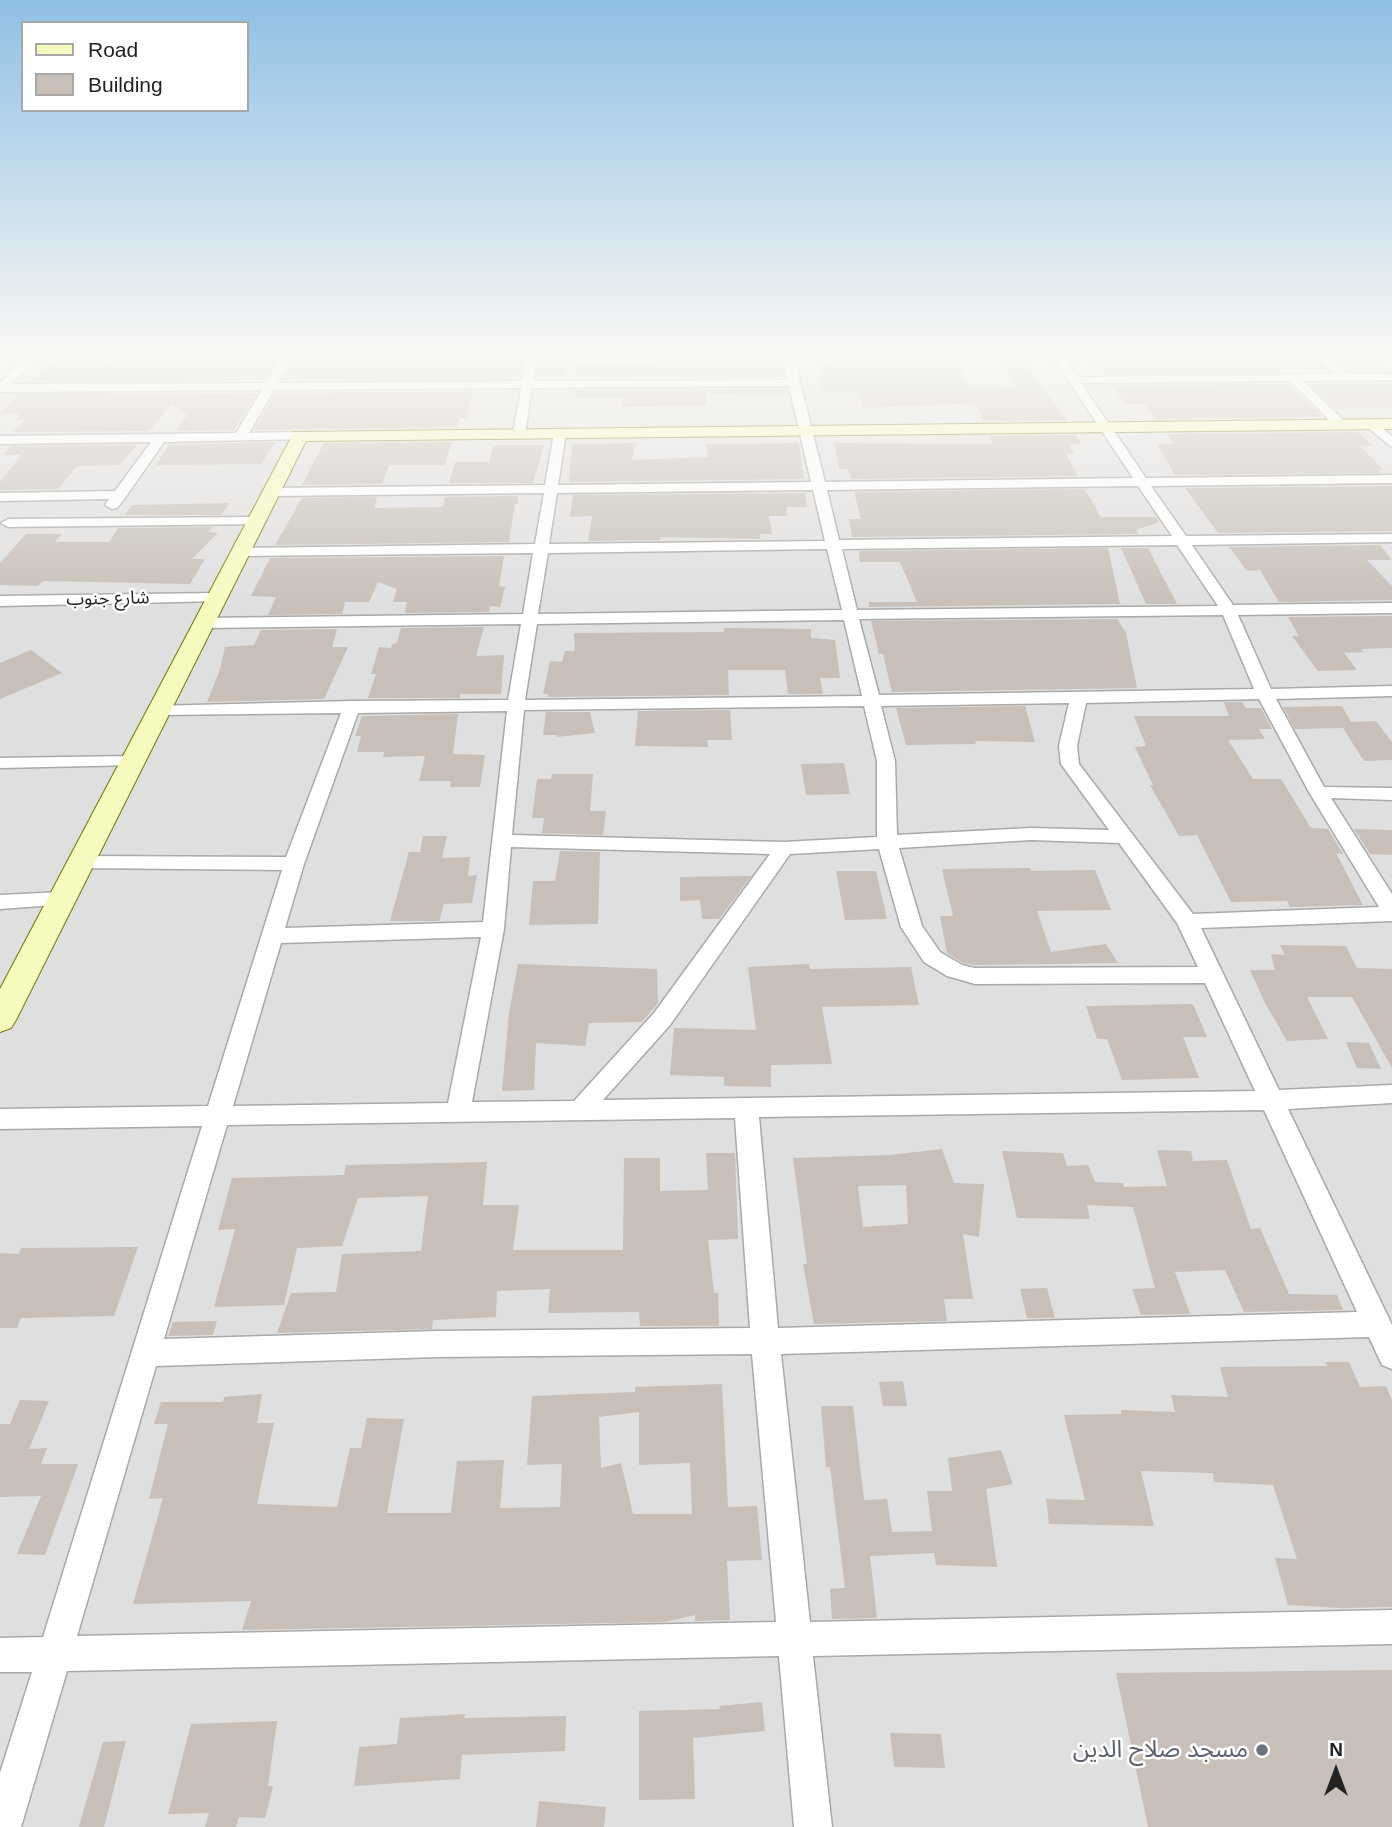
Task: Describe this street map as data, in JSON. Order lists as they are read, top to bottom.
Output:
{
  "streets": {
    "street": ["شارع جنوب"]
  },
  "places": ["مسجد صلاح الدين"],
  "legend": ["Road", "Building"],
  "north": "top"
}
